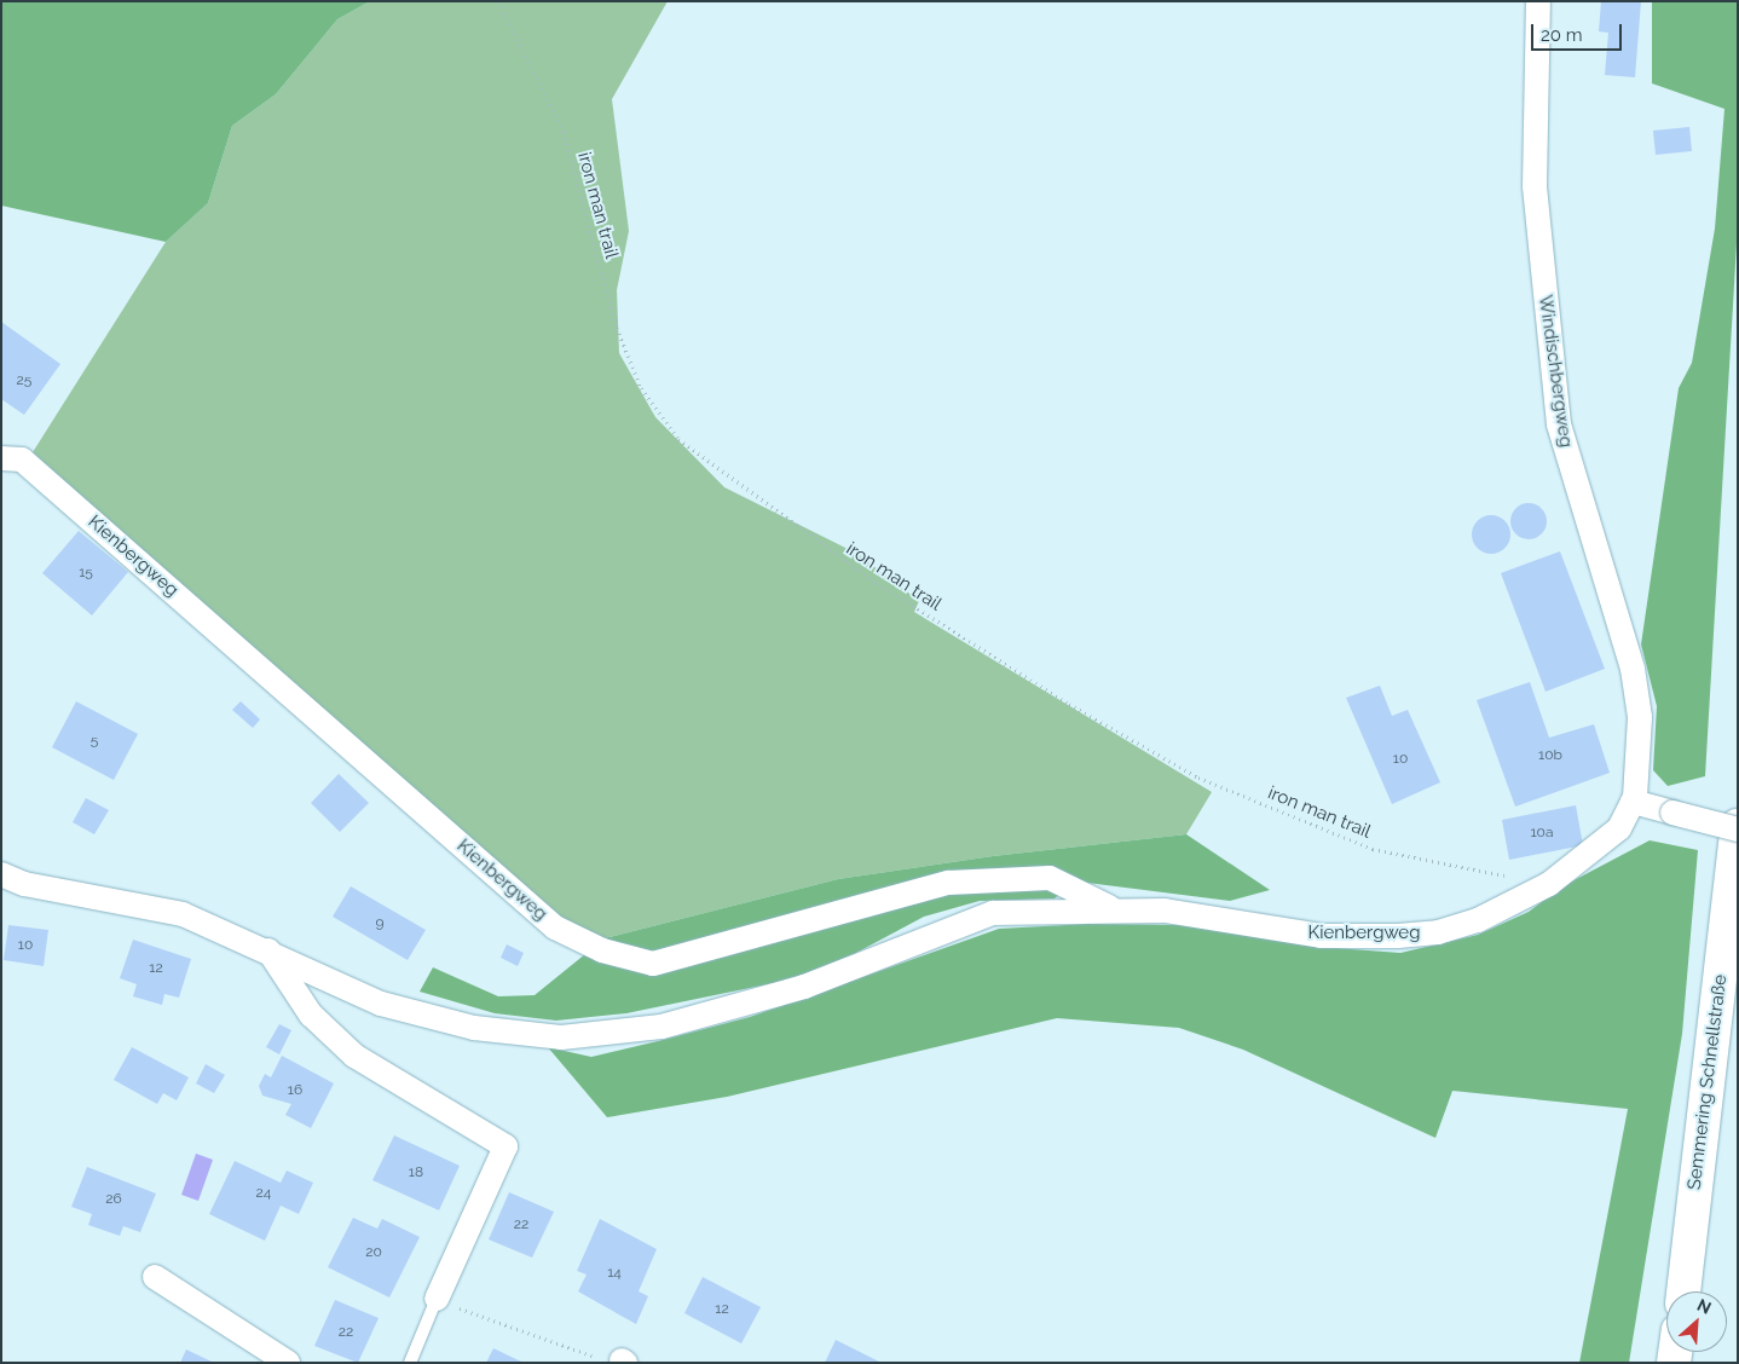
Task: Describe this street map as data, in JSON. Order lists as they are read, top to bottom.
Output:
{
  "streets": {
    "highway": ["Semmering Schnellstraße"],
    "street": ["Windischbergweg", "Kienbergweg"],
    "path": ["iron man trail"]
  },
  "crossings": [
    ["iron man trail", "Kienbergweg"],
    ["Windischbergweg", "Kienbergweg"]
  ],
  "house_numbers": [
    "25",
    "15",
    "5",
    "10b",
    "10",
    "10a",
    "9",
    "10",
    "12",
    "16",
    "18",
    "24",
    "26",
    "22",
    "20",
    "14",
    "12",
    "22"
  ],
  "scale_bar": "20 m",
  "north": "top right"
}
